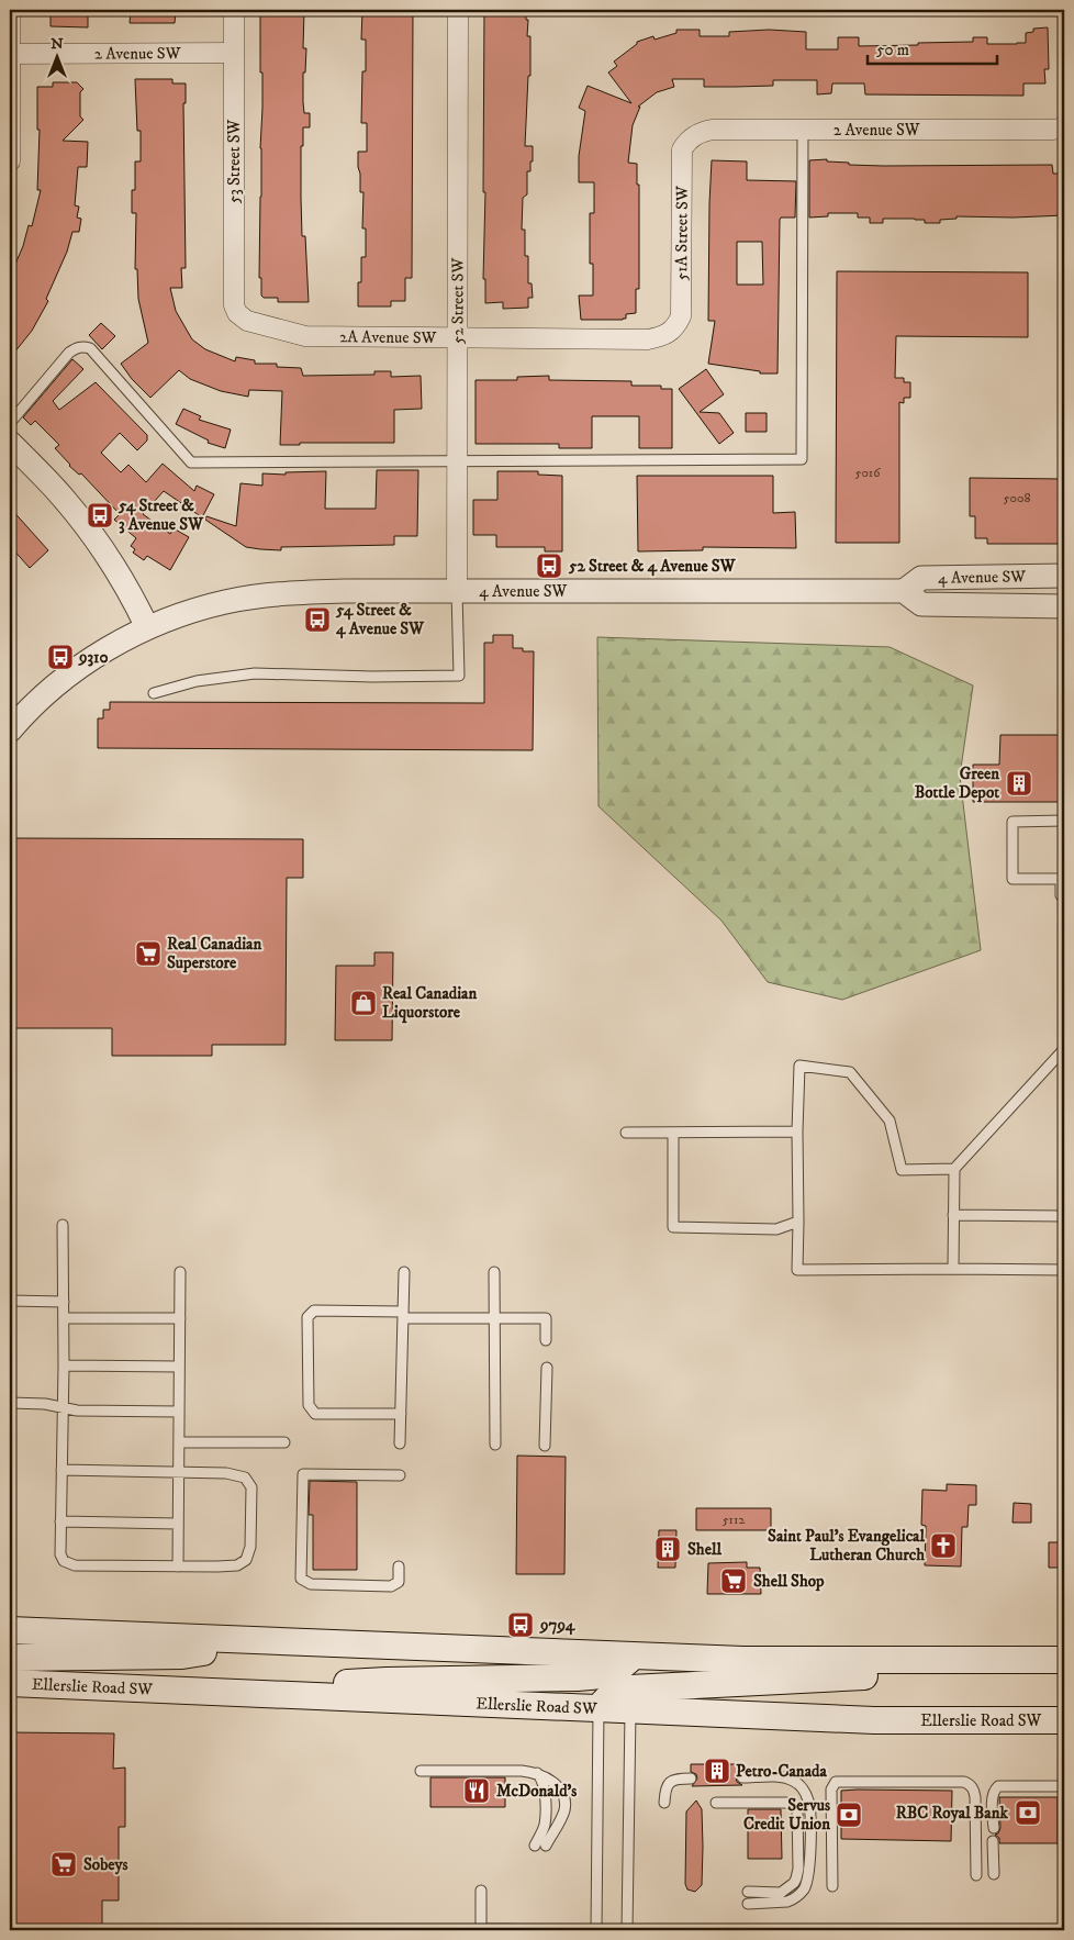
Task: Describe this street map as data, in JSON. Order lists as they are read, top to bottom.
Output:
{
  "streets": {
    "main road": ["Ellerslie Road SW"],
    "street": [
      "2 Avenue SW",
      "53 Street SW",
      "51A Street SW",
      "52 Street SW",
      "2A Avenue SW",
      "4 Avenue SW"
    ]
  },
  "crossings": [
    ["2 Avenue SW", "53 Street SW"],
    ["2 Avenue SW", "51A Street SW"],
    ["53 Street SW", "2A Avenue SW"],
    ["51A Street SW", "2A Avenue SW"],
    ["52 Street SW", "2A Avenue SW"],
    ["52 Street SW", "4 Avenue SW"]
  ],
  "places": {
    "bus stop": [
      "54 Street & 3 Avenue SW",
      "52 Street & 4 Avenue SW",
      "54 Street & 4 Avenue SW",
      "9310",
      "9794"
    ],
    "building": ["Green Bottle Depot", "Shell", "Petro-Canada"],
    "supermarket": ["Real Canadian Superstore", "Shell Shop", "Sobeys"],
    "shop": ["Real Canadian Liquorstore"],
    "church": ["Saint Paul's Evangelical Lutheran Church"],
    "restaurant": ["McDonald's"],
    "bank": ["RBC Royal Bank", "Servus Credit Union"]
  },
  "house_numbers": ["5016", "5008", "5112"],
  "scale_bar": "50 m",
  "north": "top"
}
